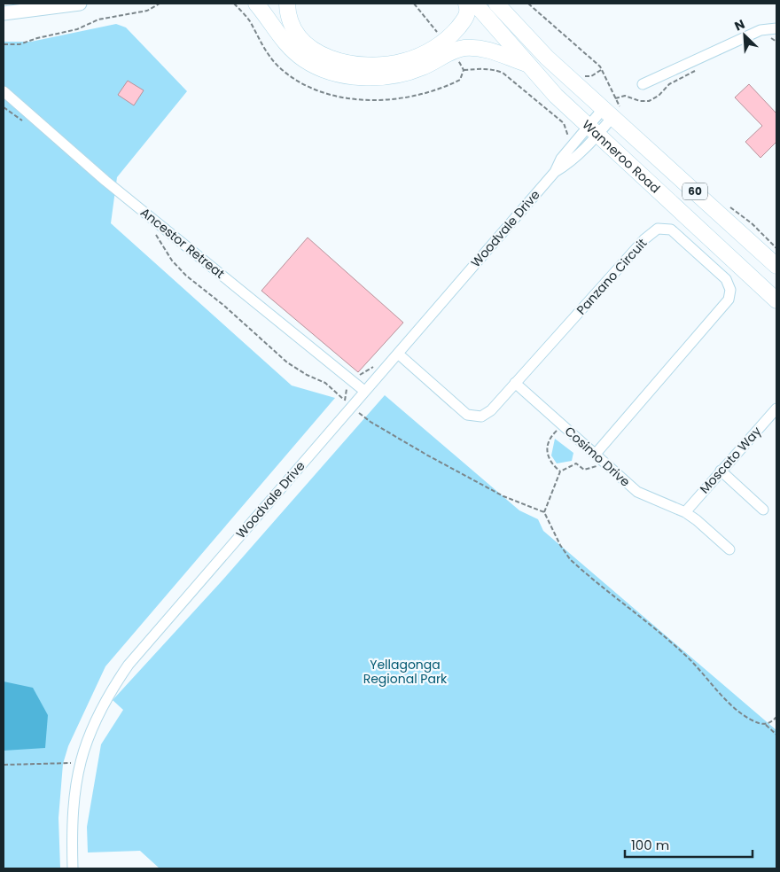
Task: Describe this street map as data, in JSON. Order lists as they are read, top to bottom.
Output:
{
  "streets": {
    "highway": ["Wanneroo Road", "60"],
    "street": [
      "Woodvale Drive",
      "Ancestor Retreat",
      "Panzano Circuit",
      "Cosimo Drive",
      "Moscato Way"
    ]
  },
  "crossings": [
    ["Wanneroo Road", "60"],
    ["Wanneroo Road", "Woodvale Drive"],
    ["60", "Woodvale Drive"],
    ["Woodvale Drive", "Ancestor Retreat"],
    ["Woodvale Drive", "Panzano Circuit"],
    ["Panzano Circuit", "Cosimo Drive"],
    ["Cosimo Drive", "Moscato Way"]
  ],
  "parks": ["Yellagonga Regional Park"],
  "scale_bar": "100 m",
  "north": "top left"
}
